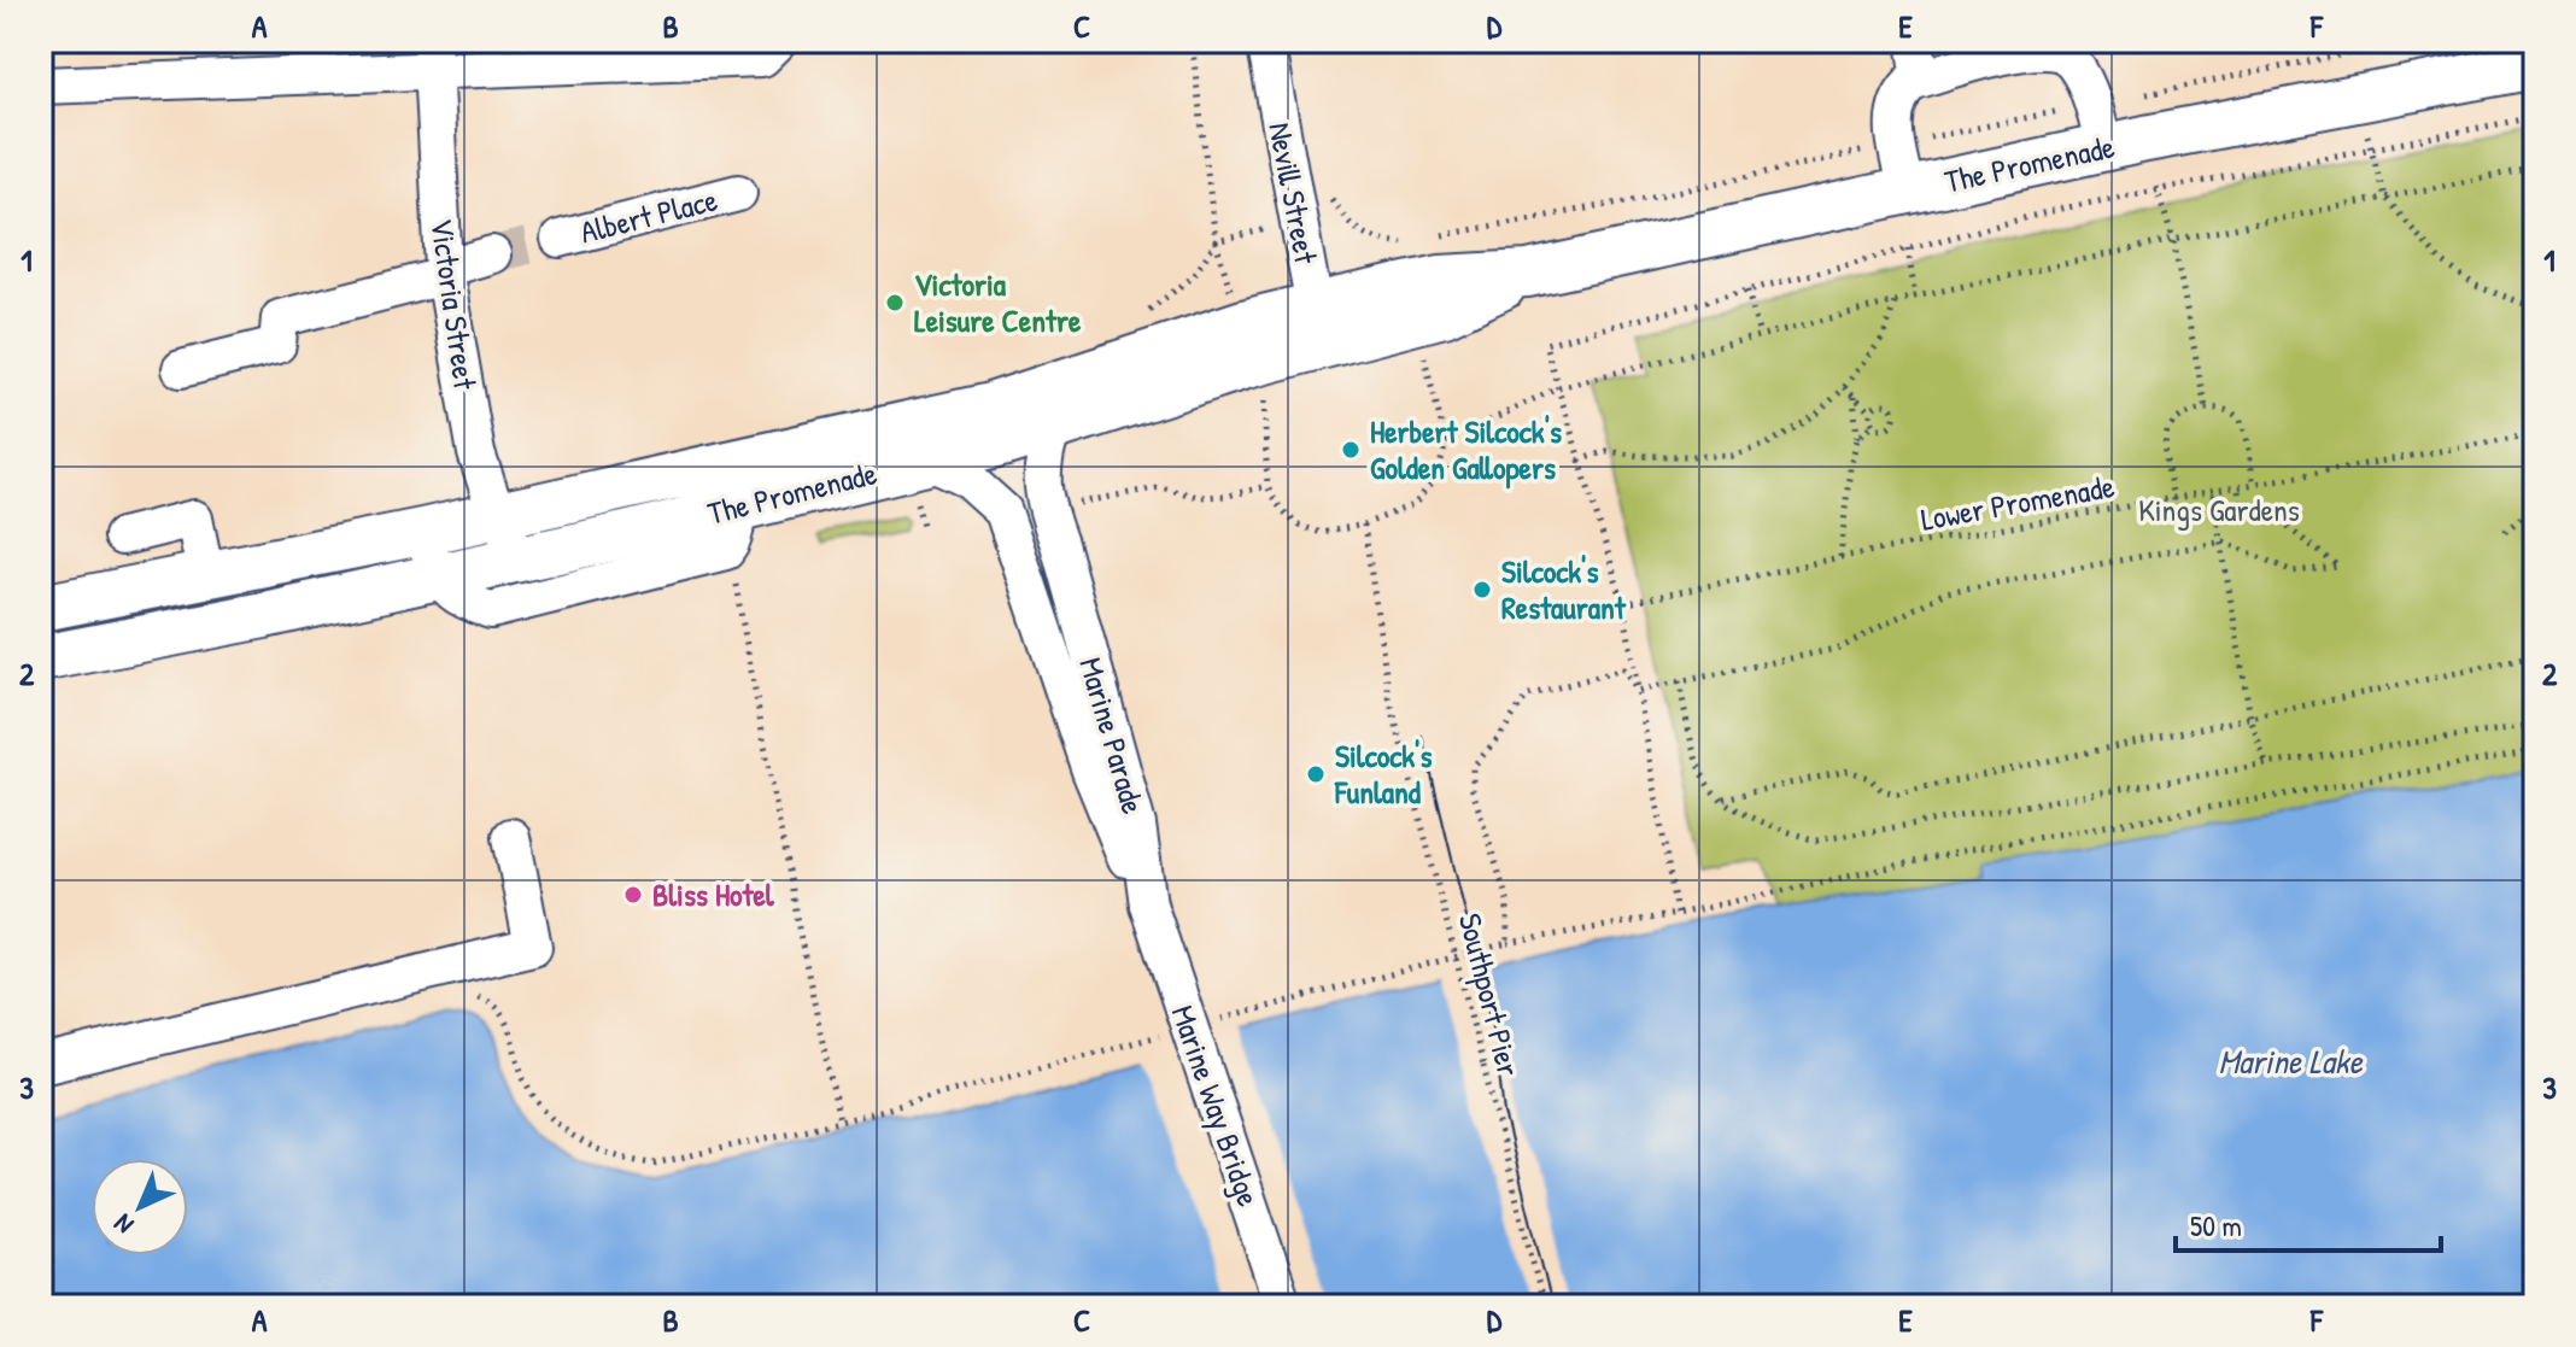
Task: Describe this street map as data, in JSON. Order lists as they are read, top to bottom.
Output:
{
  "streets": {
    "main road": ["The Promenade"],
    "street": [
      "Nevill Street",
      "Albert Place",
      "Victoria Street",
      "Marine Parade",
      "Marine Way Bridge"
    ],
    "path": ["Lower Promenade", "Southport Pier"]
  },
  "crossings": [
    ["The Promenade", "Nevill Street"],
    ["The Promenade", "Victoria Street"],
    ["The Promenade", "Marine Parade"],
    ["Marine Parade", "Marine Way Bridge"]
  ],
  "water": ["Marine Lake"],
  "parks": ["Kings Gardens"],
  "places": [
    "Victoria Leisure Centre",
    "Herbert Silcock's Golden Gallopers",
    "Silcock's Restaurant",
    "Silcock's Funland",
    "Bliss Hotel"
  ],
  "scale_bar": "50 m",
  "north": "bottom left",
  "grid": {
    "columns": [
      "A",
      "B",
      "C",
      "D",
      "E",
      "F"
    ],
    "rows": ["1", "2", "3"]
  }
}
